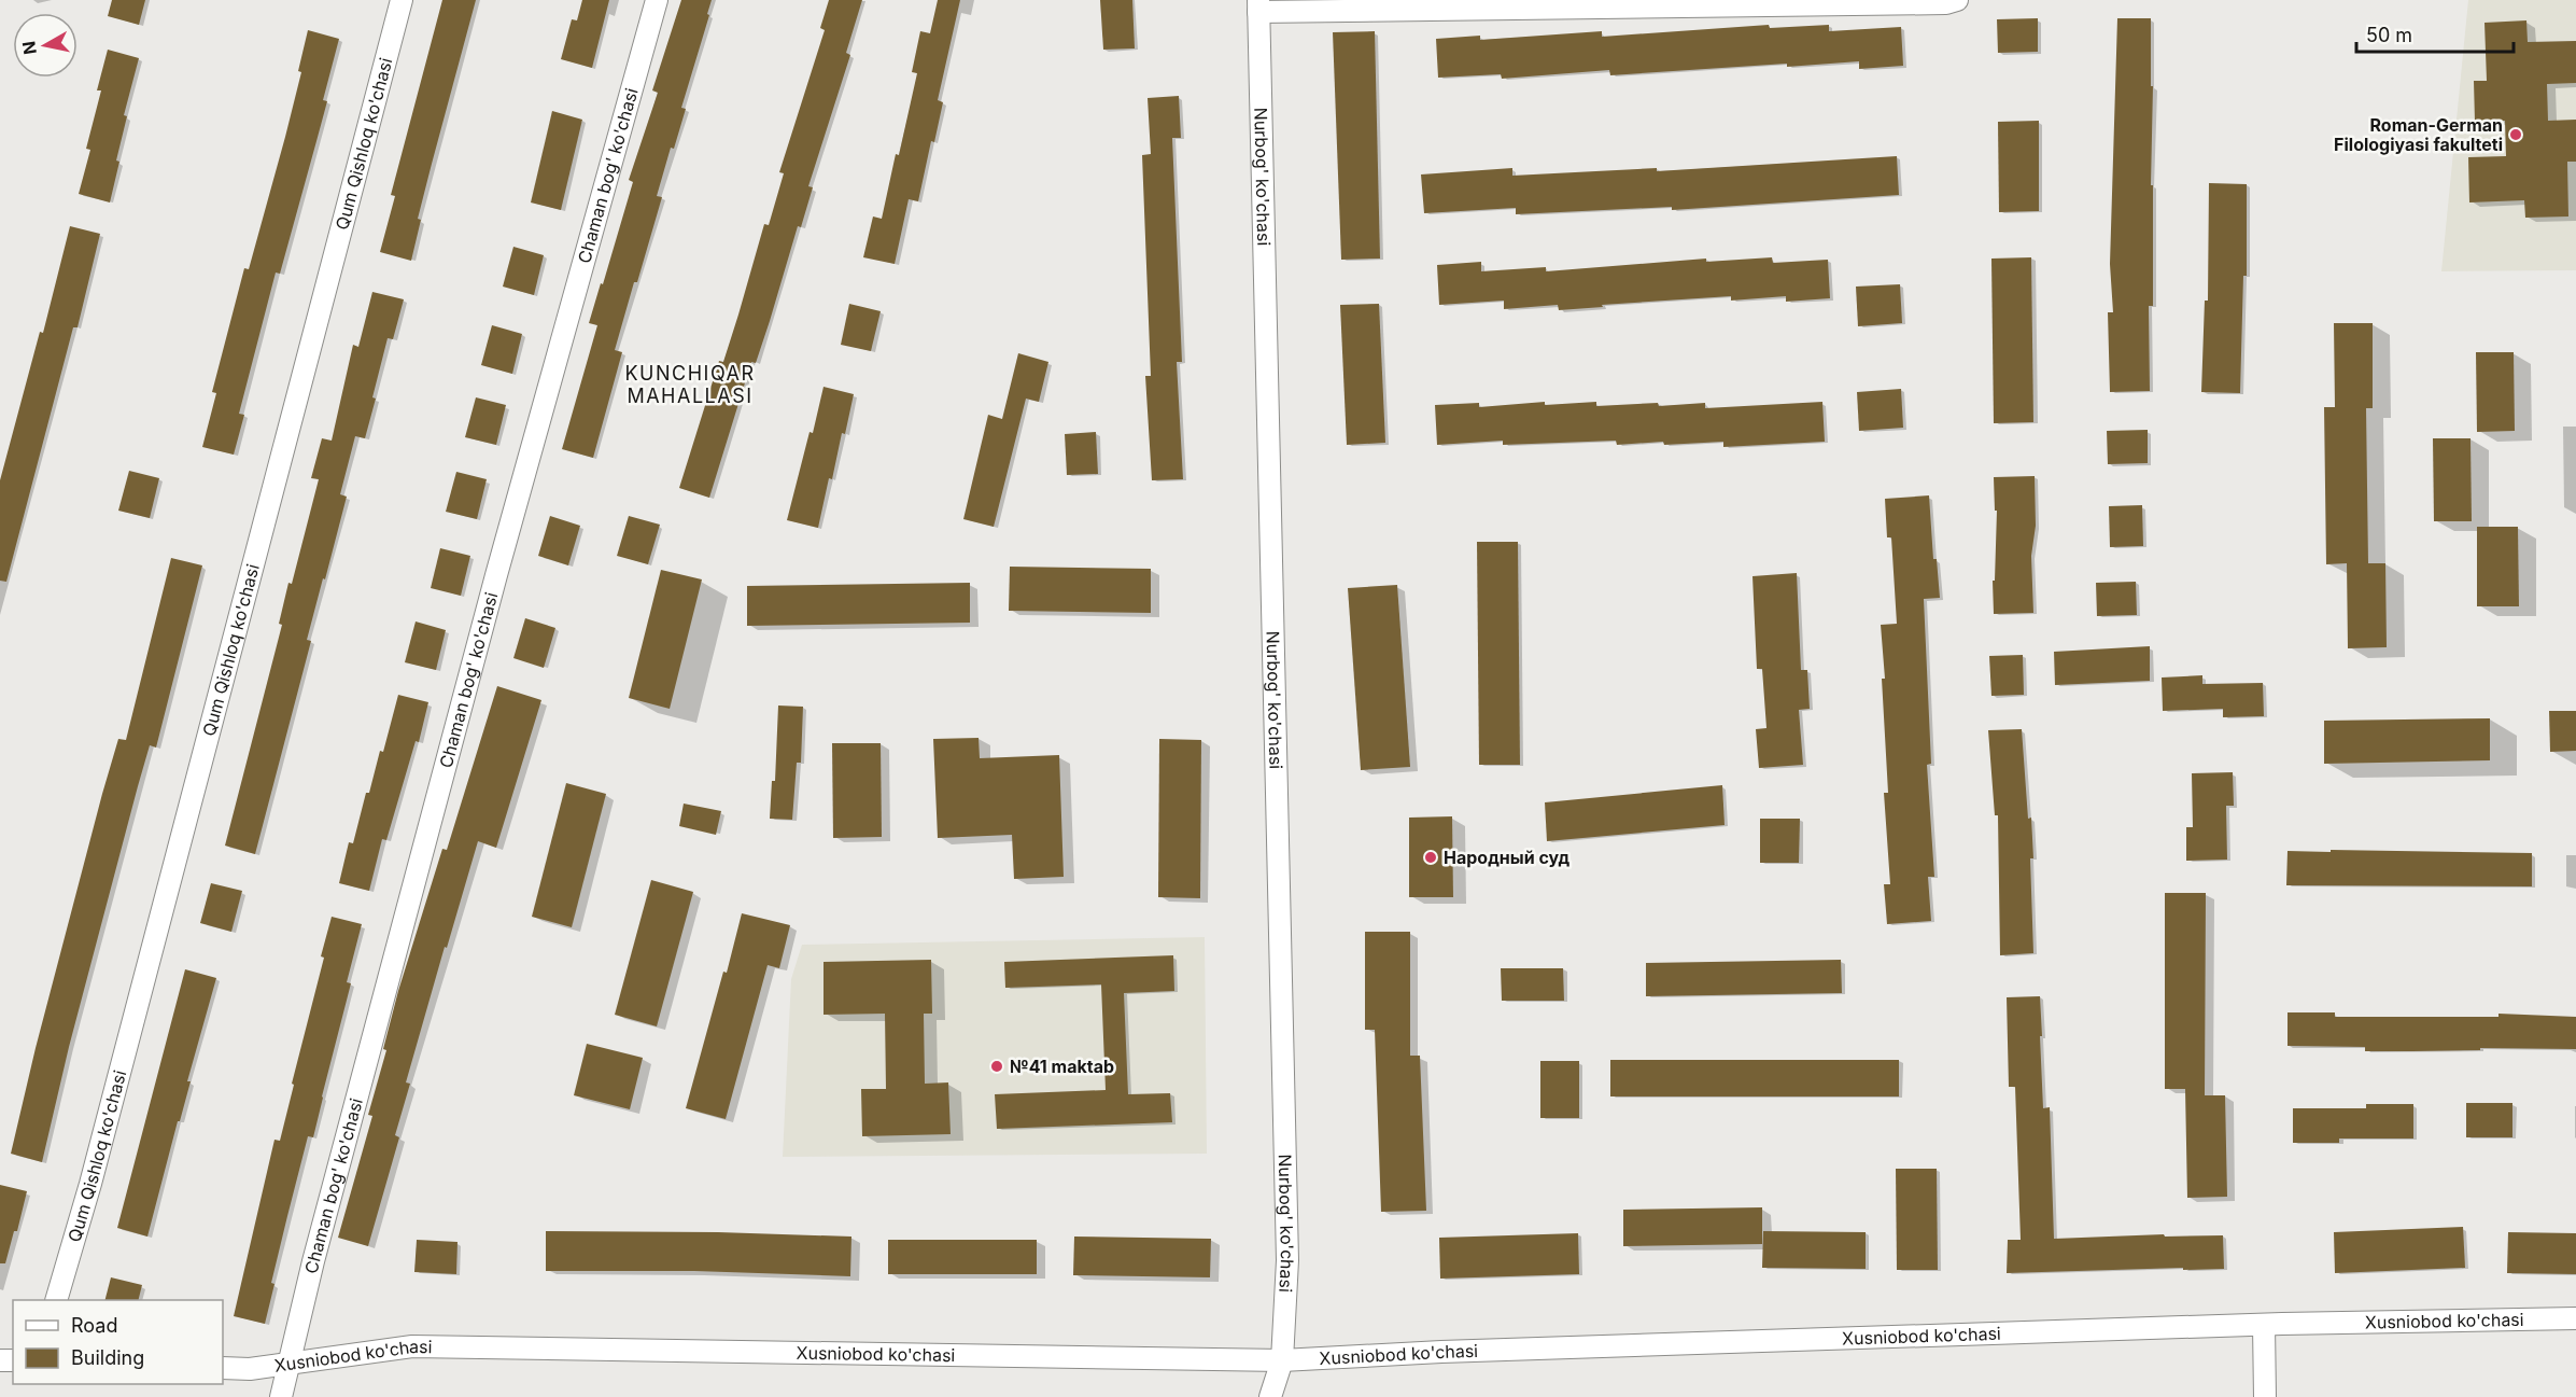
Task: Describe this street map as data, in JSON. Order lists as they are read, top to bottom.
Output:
{
  "streets": {
    "street": [
      "Qum Qishloq ko'chasi",
      "Chaman bog' ko'chasi",
      "Nurbog' ko'chasi",
      "Xusniobod ko'chasi"
    ]
  },
  "crossings": [
    ["Chaman bog' ko'chasi", "Xusniobod ko'chasi"],
    ["Nurbog' ko'chasi", "Xusniobod ko'chasi"]
  ],
  "districts": ["KUNCHIQAR MAHALLASI"],
  "places": ["Roman-German Filologiyasi fakulteti", "Народный суд", "№41 maktab"],
  "legend": ["Road", "Building"],
  "scale_bar": "50 m",
  "north": "left"
}
